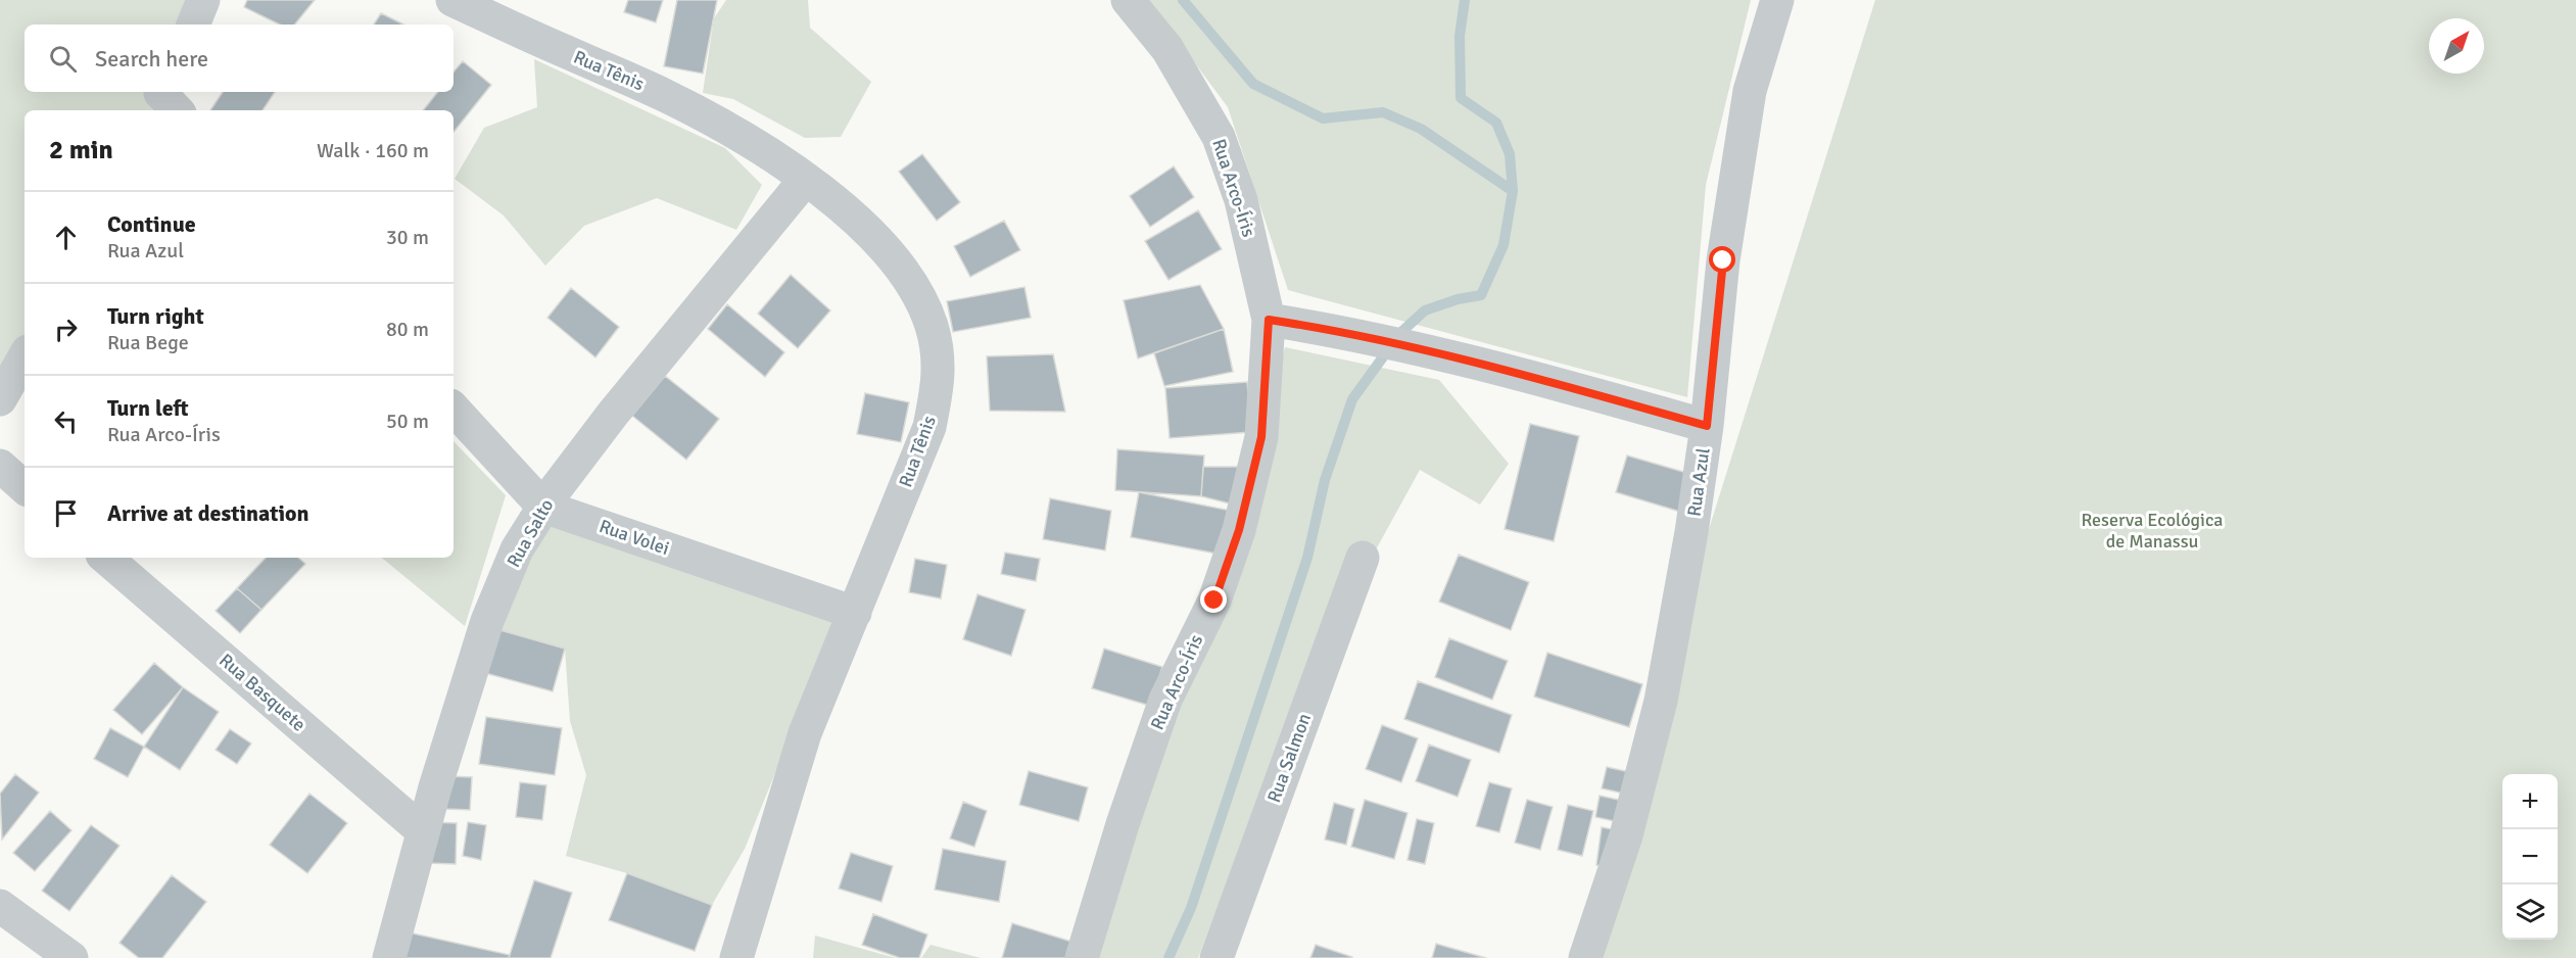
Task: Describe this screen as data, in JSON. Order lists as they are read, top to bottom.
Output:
{
  "streets": {
    "street": [
      "Rua Tênis",
      "Rua Arco-Íris",
      "Rua Azul",
      "Rua Salto",
      "Rua Volei",
      "Rua Basquete",
      "Rua Salmon"
    ]
  },
  "crossings": [
    ["Rua Tênis", "Rua Salto"],
    ["Rua Tênis", "Rua Volei"],
    ["Rua Salto", "Rua Volei"],
    ["Rua Salto", "Rua Basquete"]
  ],
  "parks": ["Reserva Ecológica de Manassu"],
  "north": "top right",
  "page": {
    "search": "Search here",
    "heading": ["2 min", "Walk · 160 m"],
    "list": [
      ["Continue", "Rua Azul", "30 m"],
      ["Turn right", "Rua Bege", "80 m"],
      ["Turn left", "Rua Arco-Íris", "50 m"],
      "Arrive at destination"
    ],
    "map_buttons": ["+", "−"]
  }
}
